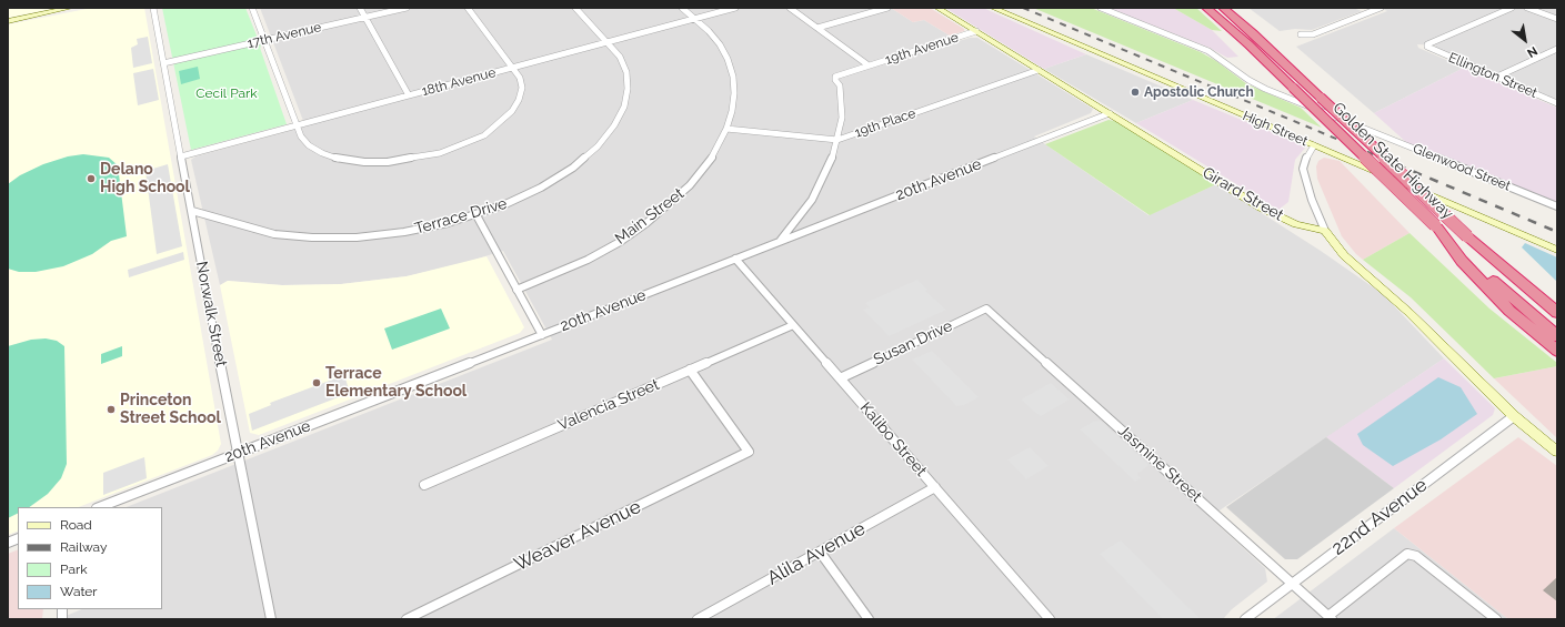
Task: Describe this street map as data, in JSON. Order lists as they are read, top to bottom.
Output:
{
  "streets": {
    "highway": ["Golden State Highway"],
    "main road": ["High Street", "Girard Street"],
    "street": [
      "17th Avenue",
      "19th Avenue",
      "Ellington Street",
      "18th Avenue",
      "19th Place",
      "Glenwood Street",
      "20th Avenue",
      "Terrace Drive",
      "Main Street",
      "Norwalk Street",
      "Susan Drive",
      "Valencia Street",
      "Kalibo Street",
      "Jasmine Street",
      "22nd Avenue",
      "Weaver Avenue",
      "Alila Avenue"
    ]
  },
  "crossings": [
    ["17th Avenue", "Norwalk Street"],
    ["19th Avenue", "19th Place"],
    ["19th Avenue", "Girard Street"],
    ["18th Avenue", "Terrace Drive"],
    ["18th Avenue", "Main Street"],
    ["18th Avenue", "Norwalk Street"],
    ["19th Place", "Girard Street"],
    ["19th Place", "Main Street"],
    ["20th Avenue", "Girard Street"],
    ["20th Avenue", "Norwalk Street"],
    ["20th Avenue", "Kalibo Street"],
    ["Terrace Drive", "Norwalk Street"],
    ["Susan Drive", "Kalibo Street"],
    ["Susan Drive", "Jasmine Street"],
    ["Valencia Street", "Kalibo Street"],
    ["Valencia Street", "Weaver Avenue"],
    ["Kalibo Street", "Alila Avenue"],
    ["Jasmine Street", "22nd Avenue"]
  ],
  "parks": ["Cecil Park"],
  "places": [
    "Apostolic Church",
    "Delano High School",
    "Terrace Elementary School",
    "Princeton Street School"
  ],
  "legend": [
    "Road",
    "Railway",
    "Park",
    "Water"
  ],
  "north": "bottom right"
}
